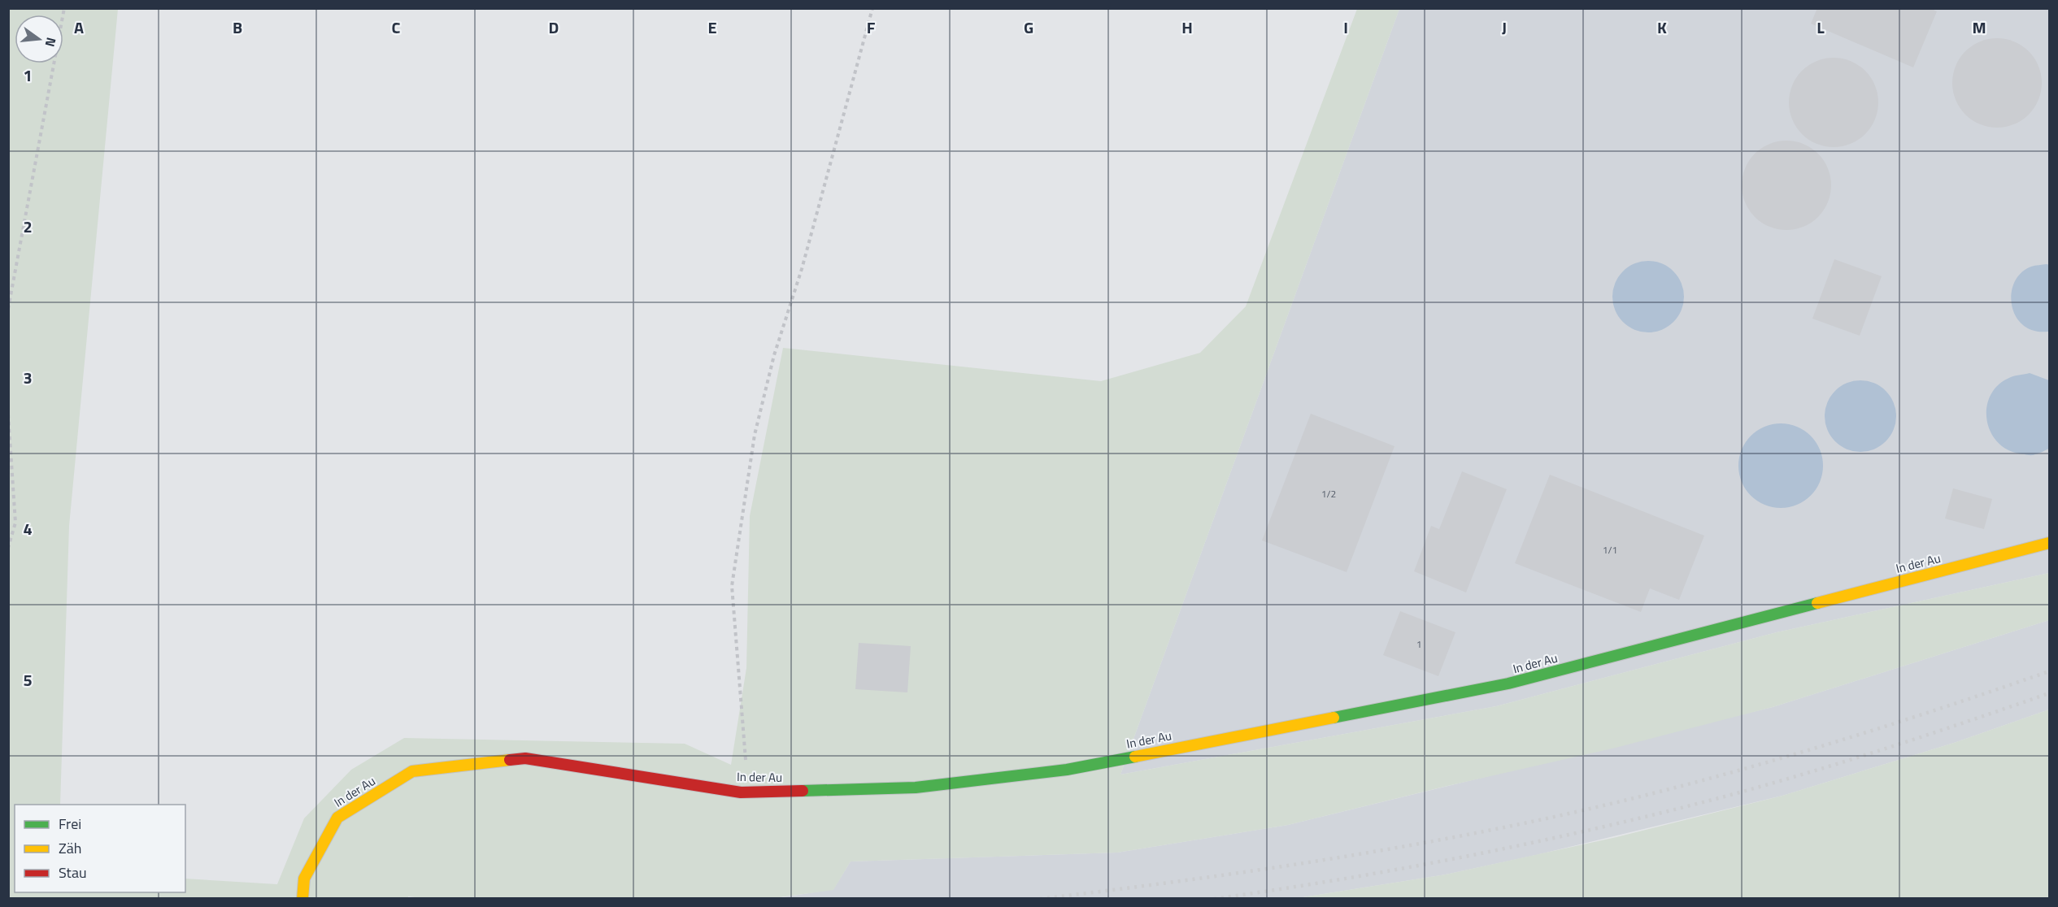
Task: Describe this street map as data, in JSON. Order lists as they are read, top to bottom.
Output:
{
  "streets": {
    "street": ["In der Au"]
  },
  "house_numbers": ["1/2", "1/1", "1"],
  "legend": ["Frei", "Zäh", "Stau"],
  "north": "right",
  "grid": {
    "columns": [
      "A",
      "B",
      "C",
      "D",
      "E",
      "F",
      "G",
      "H",
      "I",
      "J",
      "K",
      "L",
      "M"
    ],
    "rows": [
      "1",
      "2",
      "3",
      "4",
      "5"
    ]
  }
}
